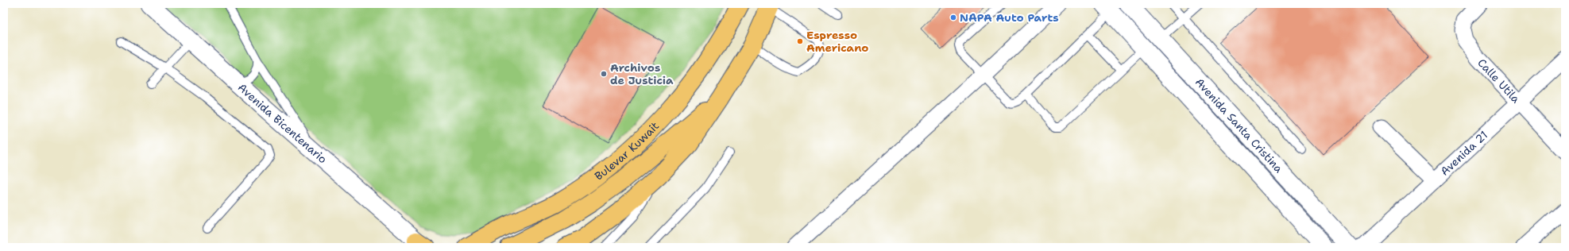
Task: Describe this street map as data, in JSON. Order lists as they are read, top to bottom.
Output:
{
  "streets": {
    "main road": ["Bulevar Kuwait"],
    "street": [
      "Calle Utila",
      "Avenida Bicentenario",
      "Avenida Santa Cristina",
      "Avenida 21"
    ]
  },
  "crossings": [
    ["Calle Utila", "Avenida 21"]
  ],
  "places": ["NAPA Auto Parts", "Espresso Americano", "Archivos de Justicia"]
}
